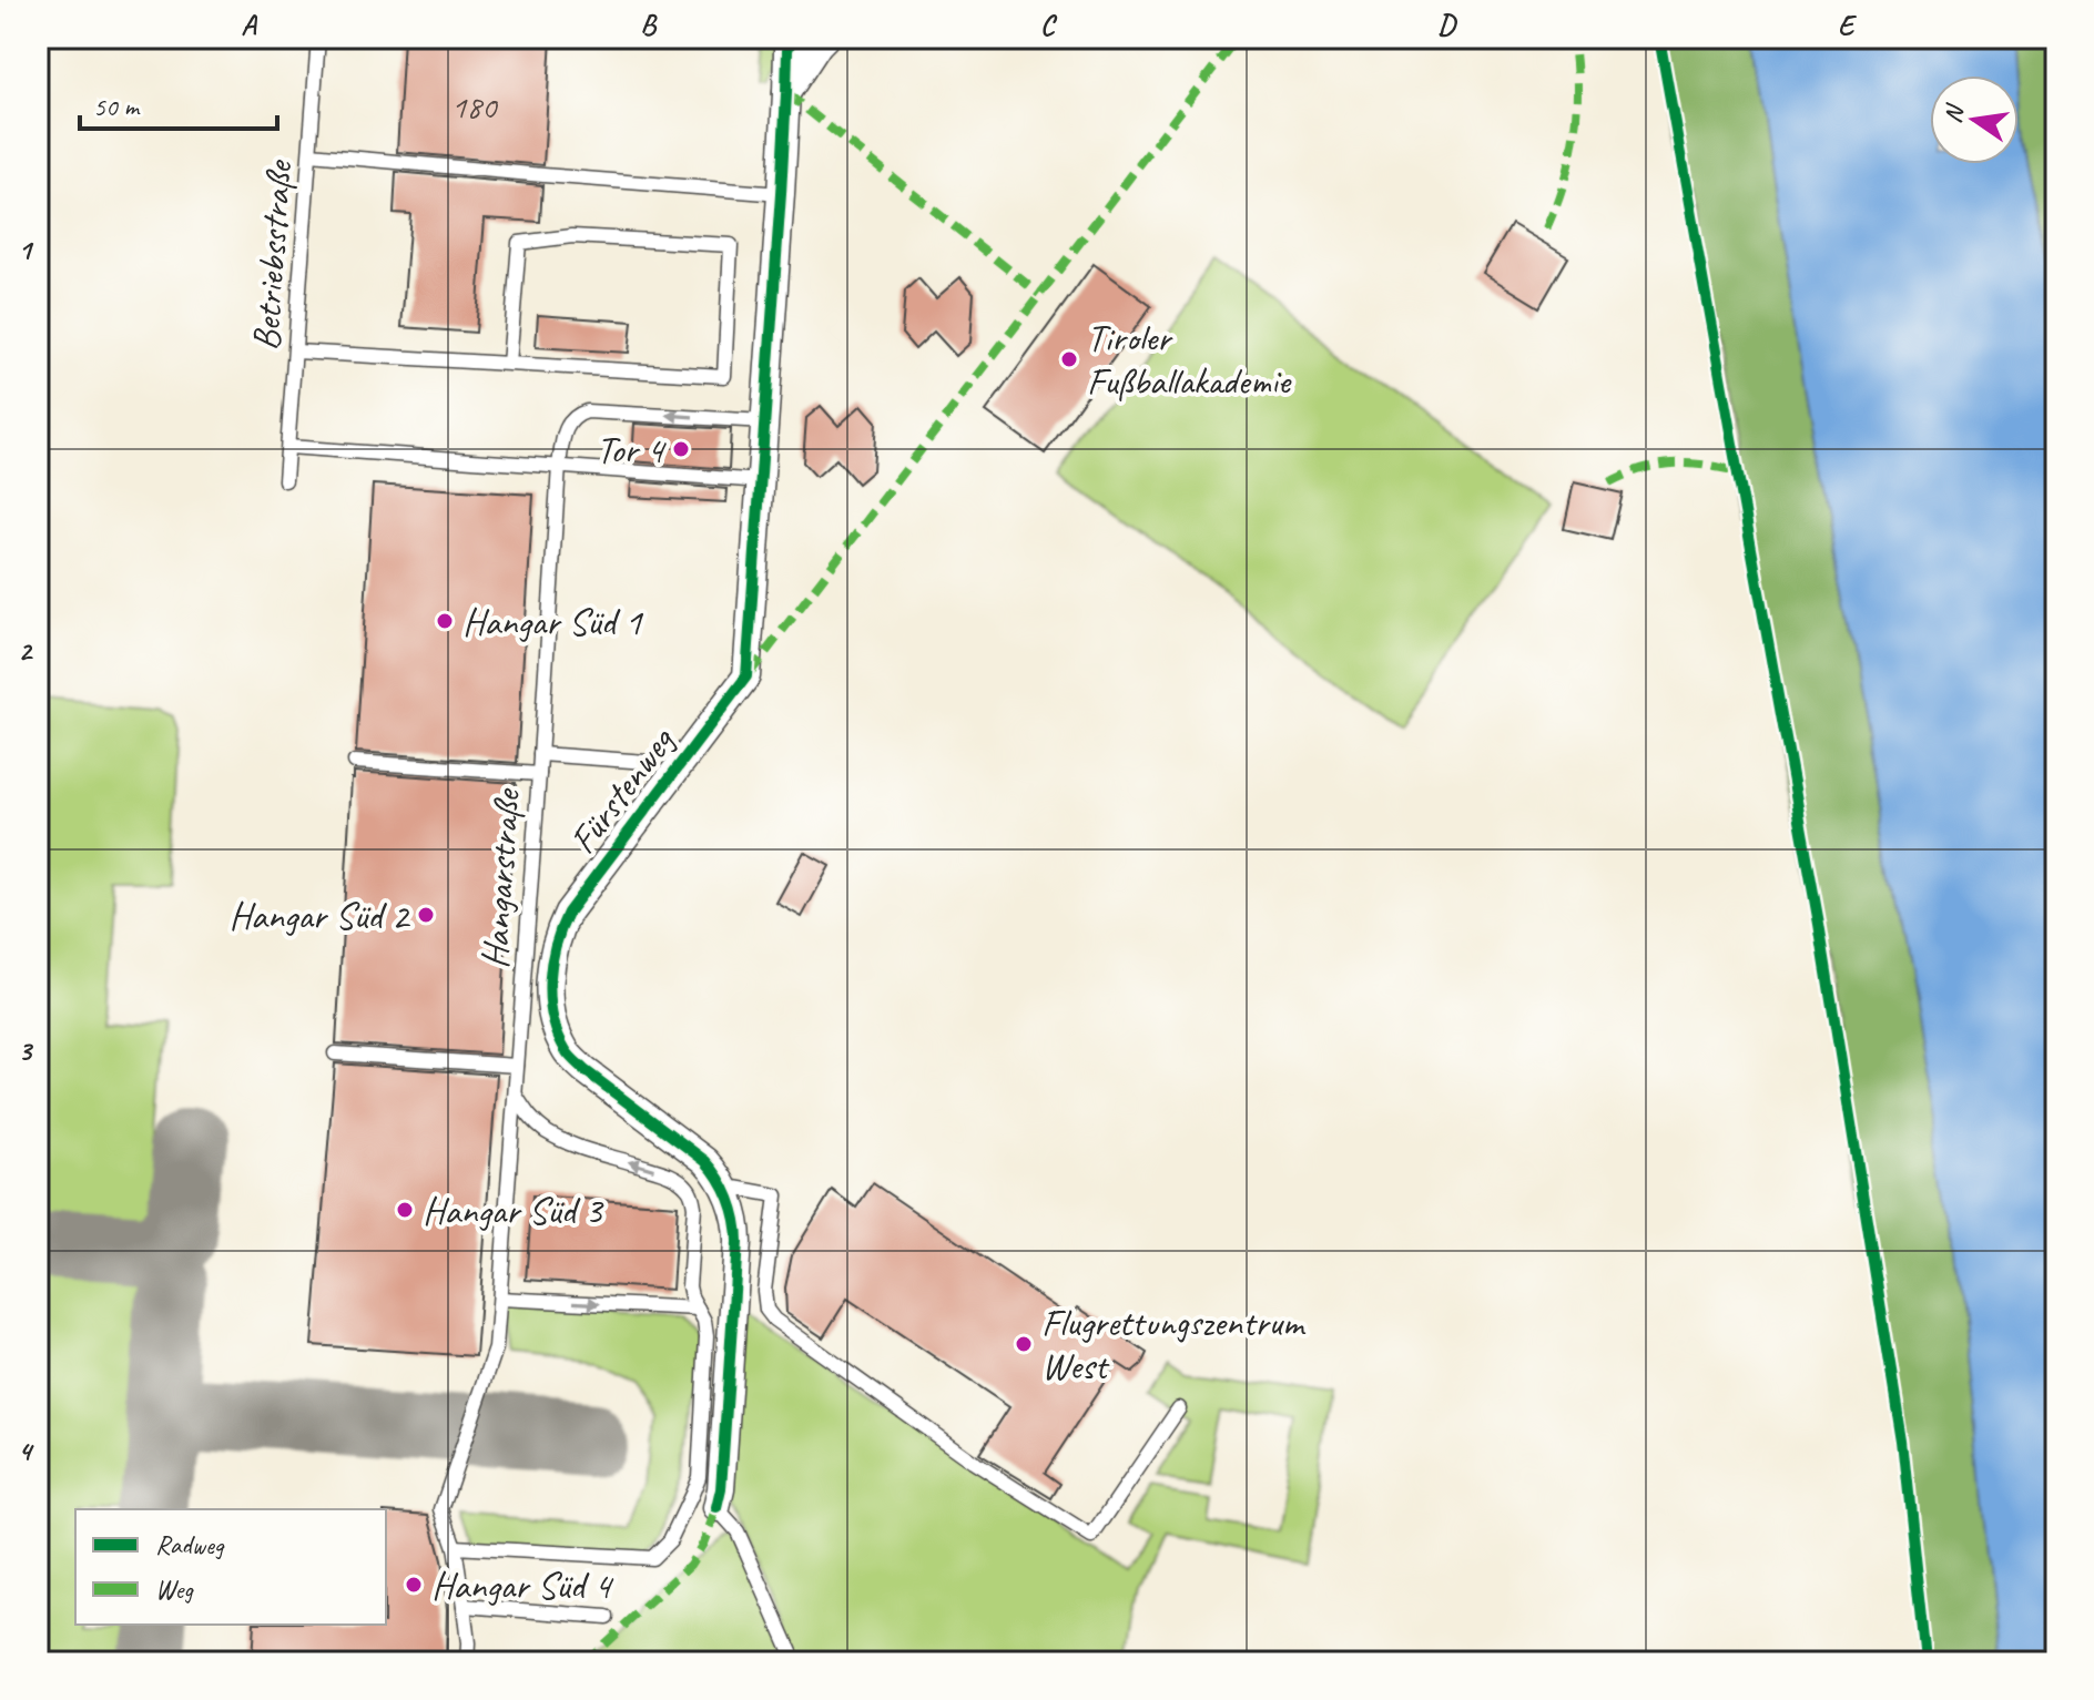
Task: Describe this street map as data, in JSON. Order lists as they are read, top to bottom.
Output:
{
  "streets": {
    "street": ["Fürstenweg"],
    "lane": ["Betriebsstraße", "Hangarstraße"]
  },
  "crossings": [
    ["Fürstenweg", "Hangarstraße"]
  ],
  "places": [
    "Tiroler Fußballakademie",
    "Tor 4",
    "Hangar Süd 1",
    "Hangar Süd 2",
    "Hangar Süd 3",
    "Flugrettungszentrum West",
    "Hangar Süd 4"
  ],
  "house_numbers": ["180"],
  "legend": ["Radweg", "Weg"],
  "scale_bar": "50 m",
  "north": "left",
  "grid": {
    "columns": [
      "A",
      "B",
      "C",
      "D",
      "E"
    ],
    "rows": [
      "1",
      "2",
      "3",
      "4"
    ]
  }
}
